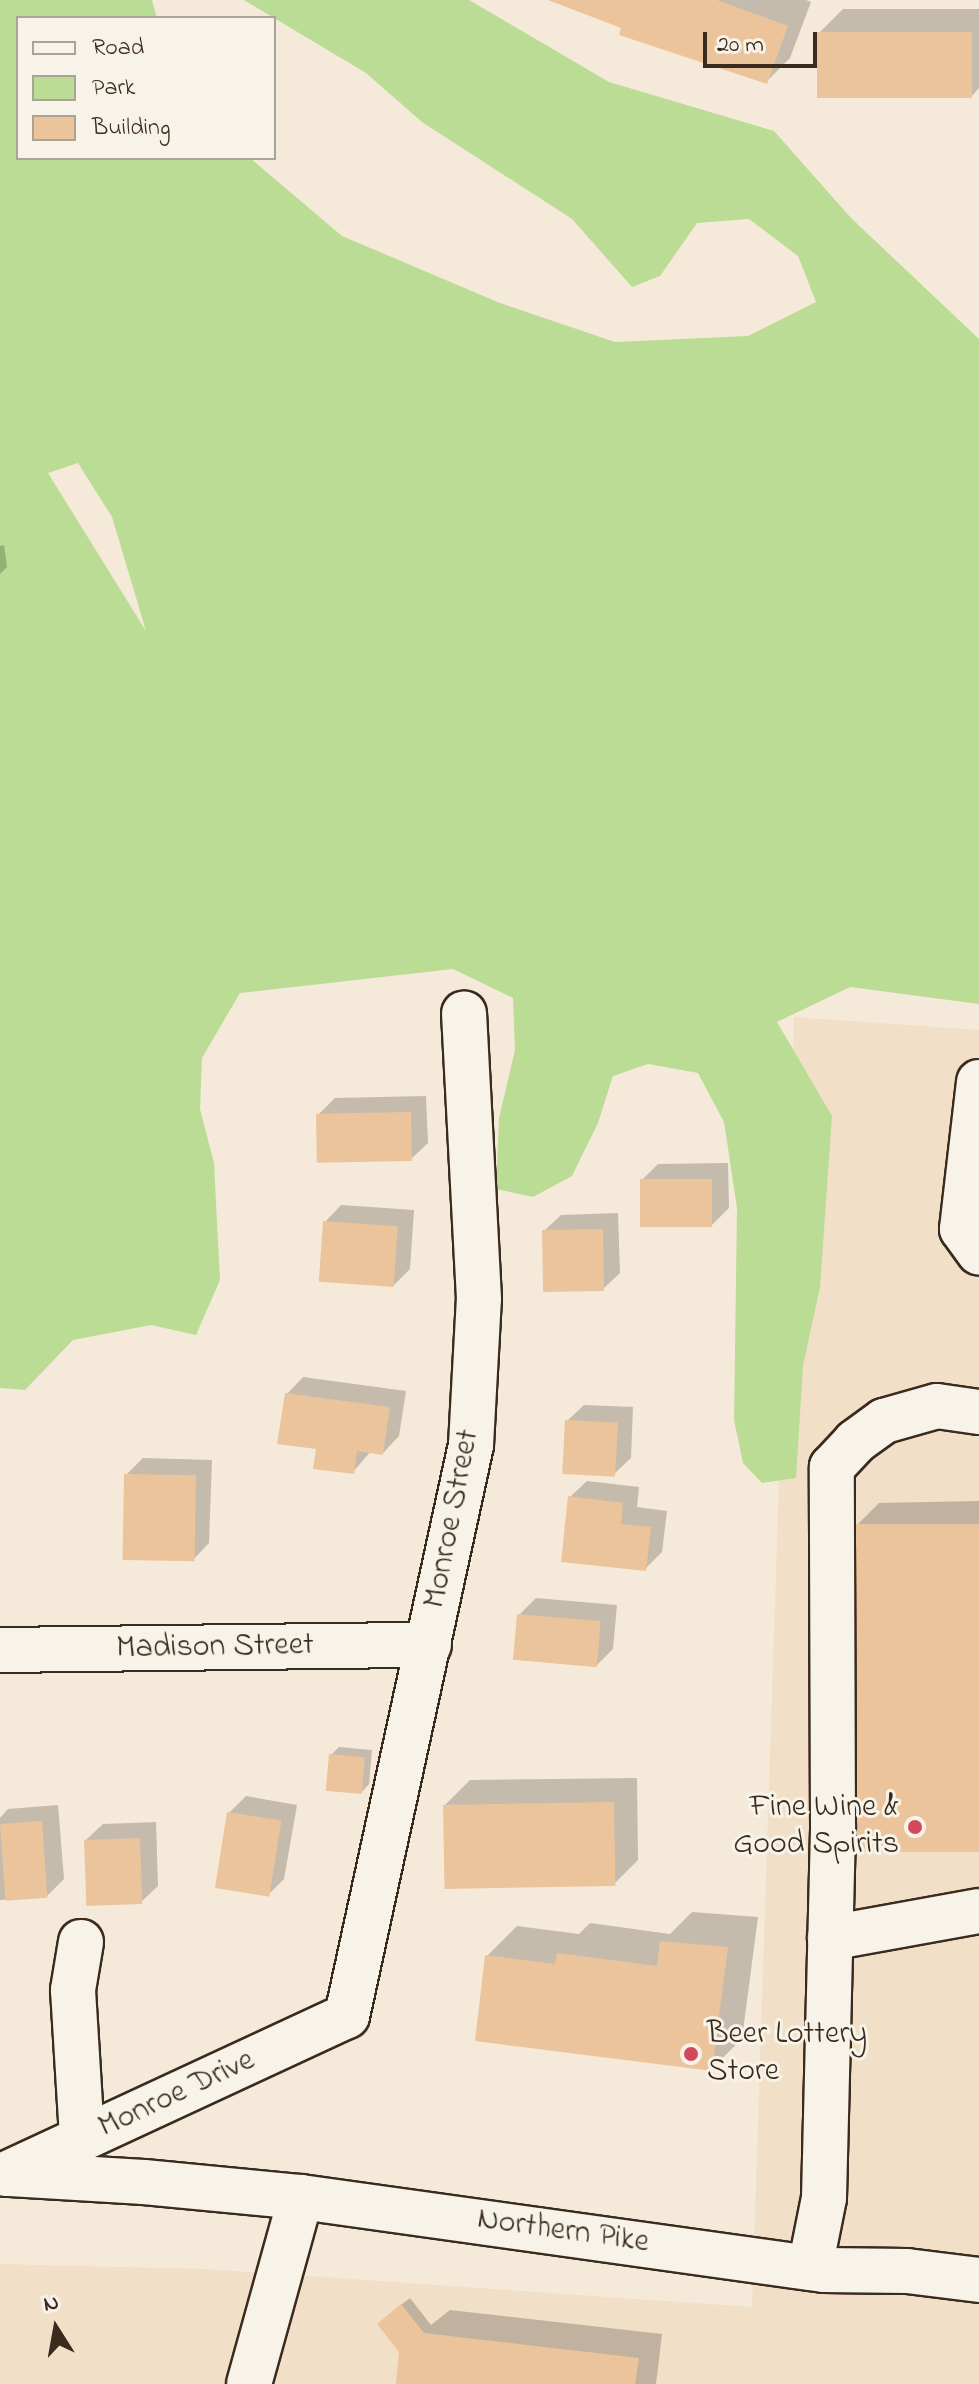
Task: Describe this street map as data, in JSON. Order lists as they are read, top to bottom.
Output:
{
  "streets": {
    "street": [
      "Monroe Street",
      "Madison Street",
      "Monroe Drive",
      "Northern Pike"
    ]
  },
  "crossings": [
    ["Monroe Street", "Madison Street"],
    ["Monroe Street", "Monroe Drive"],
    ["Monroe Drive", "Northern Pike"]
  ],
  "places": ["Fine Wine & Good Spirits", "Beer Lottery Store"],
  "legend": ["Road", "Park", "Building"],
  "scale_bar": "20 m",
  "north": "top"
}
